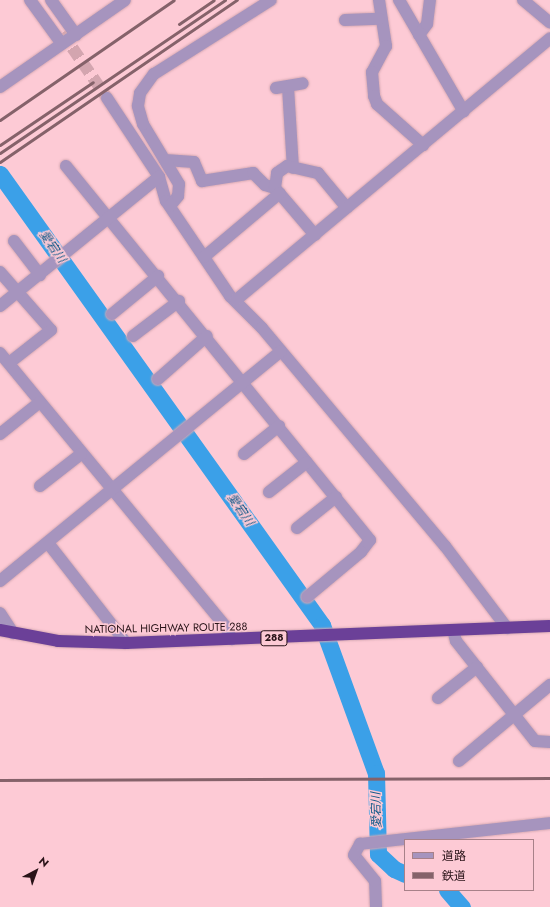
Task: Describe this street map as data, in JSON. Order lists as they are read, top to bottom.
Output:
{
  "streets": {
    "highway": ["NATIONAL HIGHWAY ROUTE 288", "288"]
  },
  "water": ["愛宕川"],
  "legend": ["道路", "鉄道"],
  "north": "top right"
}
